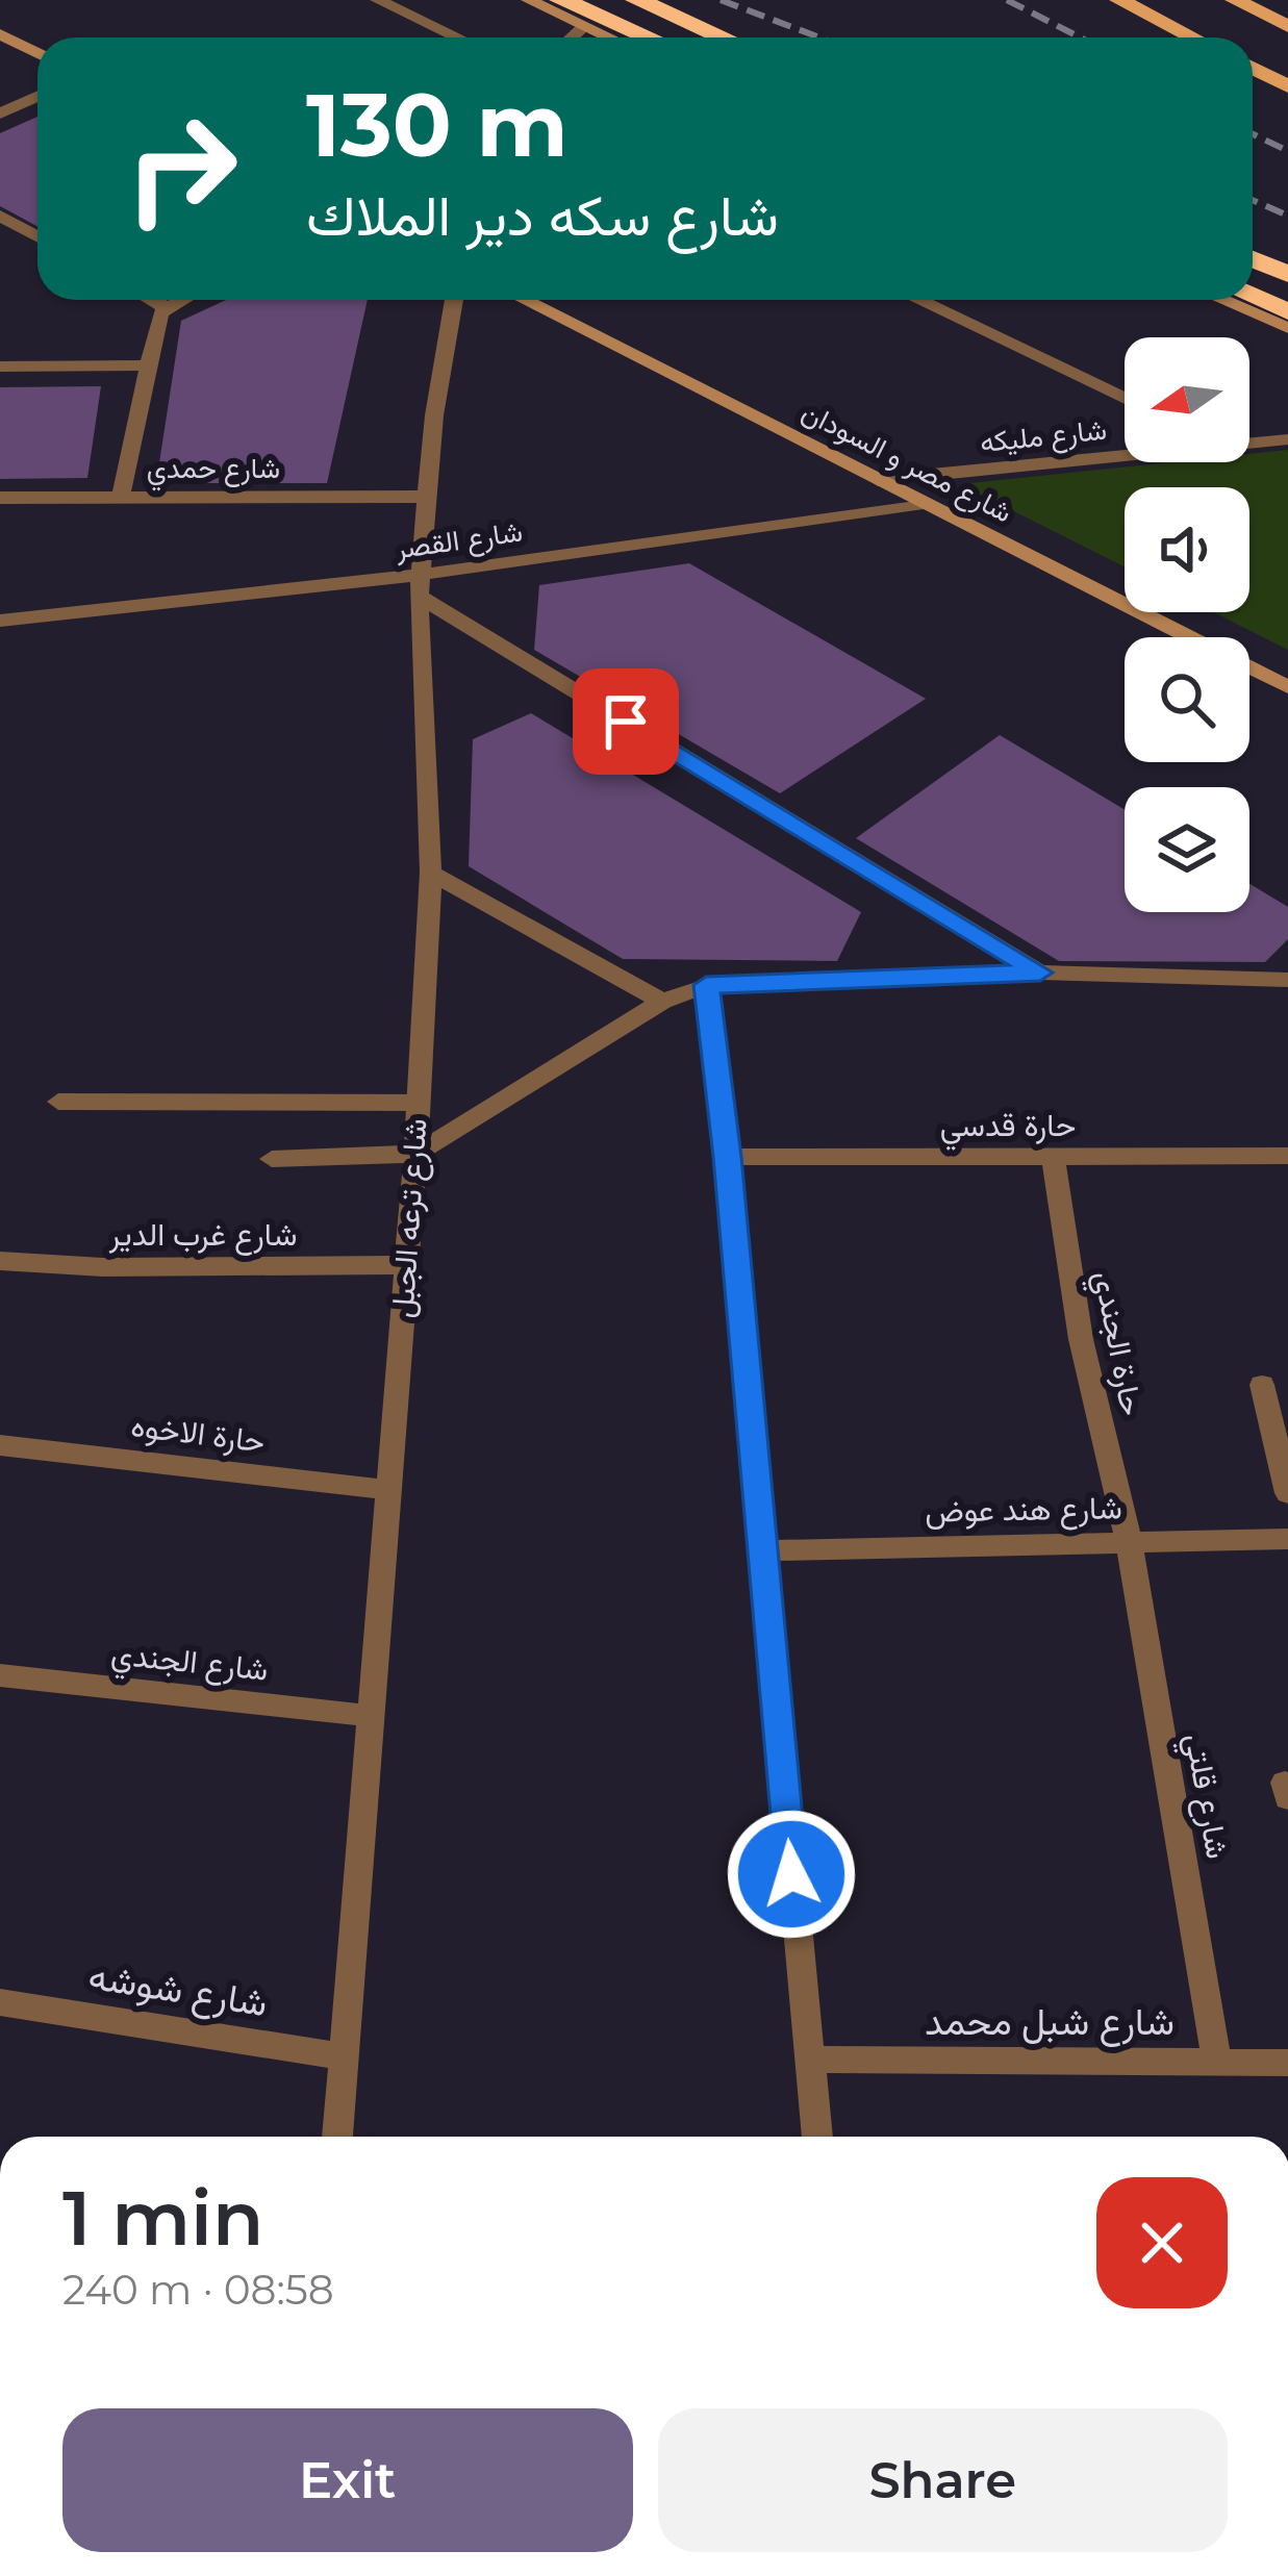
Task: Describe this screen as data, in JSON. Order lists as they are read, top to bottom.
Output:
{
  "streets": {
    "main road": ["شارع مصر و السودان"],
    "street": [
      "شارع مليكه",
      "شارع حمدي",
      "شارع القصر",
      "حارة قدسي",
      "شارع ترعه الجبل",
      "شارع غرب الدير",
      "حارة الجندي",
      "حارة الاخوه",
      "شارع هند عوض",
      "شارع الجندي",
      "شارع قلتي",
      "شارع شوشه",
      "شارع شبل محمد"
    ]
  },
  "crossings": [
    ["شارع مليكه", "شارع مصر و السودان"],
    ["شارع مصر و السودان", "شارع القصر"],
    ["شارع حمدي", "شارع ترعه الجبل"],
    ["شارع القصر", "شارع ترعه الجبل"],
    ["حارة قدسي", "حارة الجندي"],
    ["شارع ترعه الجبل", "شارع غرب الدير"],
    ["شارع ترعه الجبل", "حارة الاخوه"],
    ["شارع ترعه الجبل", "شارع الجندي"],
    ["شارع ترعه الجبل", "شارع شوشه"],
    ["حارة الجندي", "شارع هند عوض"],
    ["حارة الجندي", "شارع قلتي"],
    ["شارع هند عوض", "شارع قلتي"],
    ["شارع قلتي", "شارع شبل محمد"]
  ],
  "north": "left",
  "page": {
    "turn": ["130 m", "شارع سكه دير الملاك"],
    "heading": ["1 min", "240 m · 08:58"],
    "buttons": ["Exit", "Share"]
  }
}
